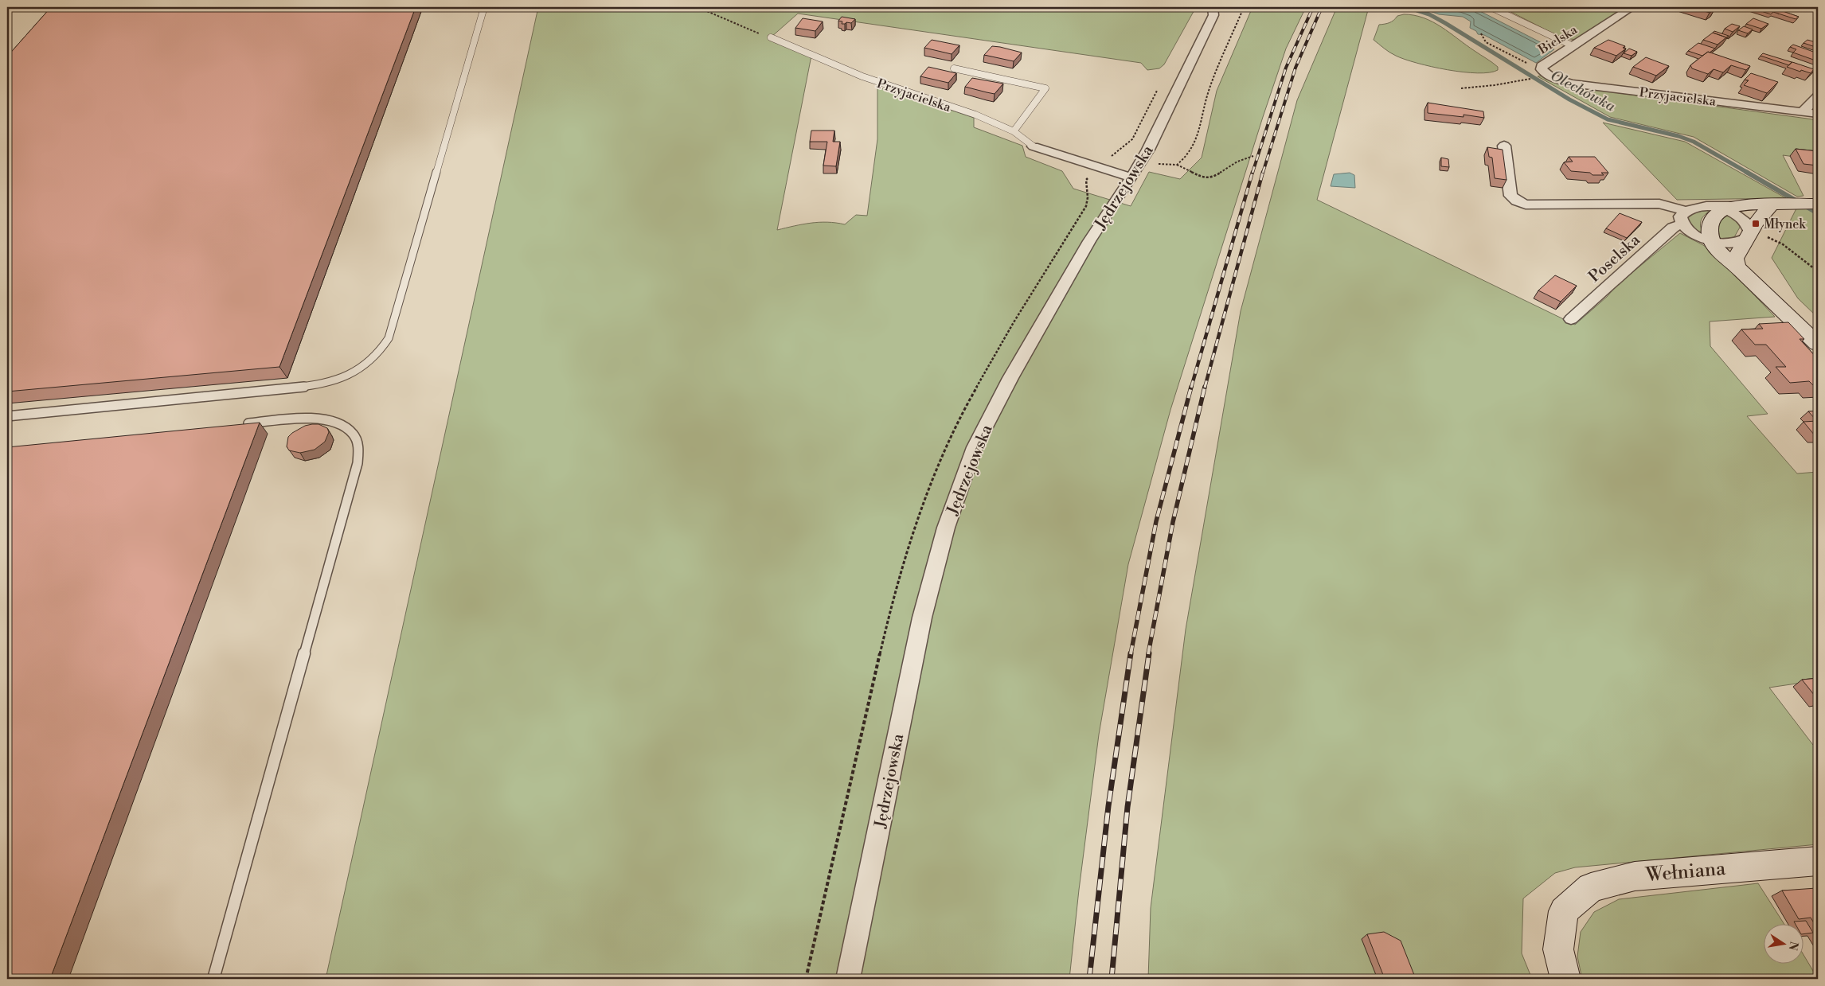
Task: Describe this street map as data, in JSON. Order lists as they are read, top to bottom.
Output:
{
  "streets": {
    "street": [
      "Bielska",
      "Przyjacielska",
      "Jędrzejowska",
      "Poselska",
      "Wełniana"
    ]
  },
  "crossings": [
    ["Bielska", "Przyjacielska"],
    ["Przyjacielska", "Jędrzejowska"]
  ],
  "water": ["Olechówka"],
  "places": {
    "transit": ["Młynek"]
  },
  "north": "right"
}
